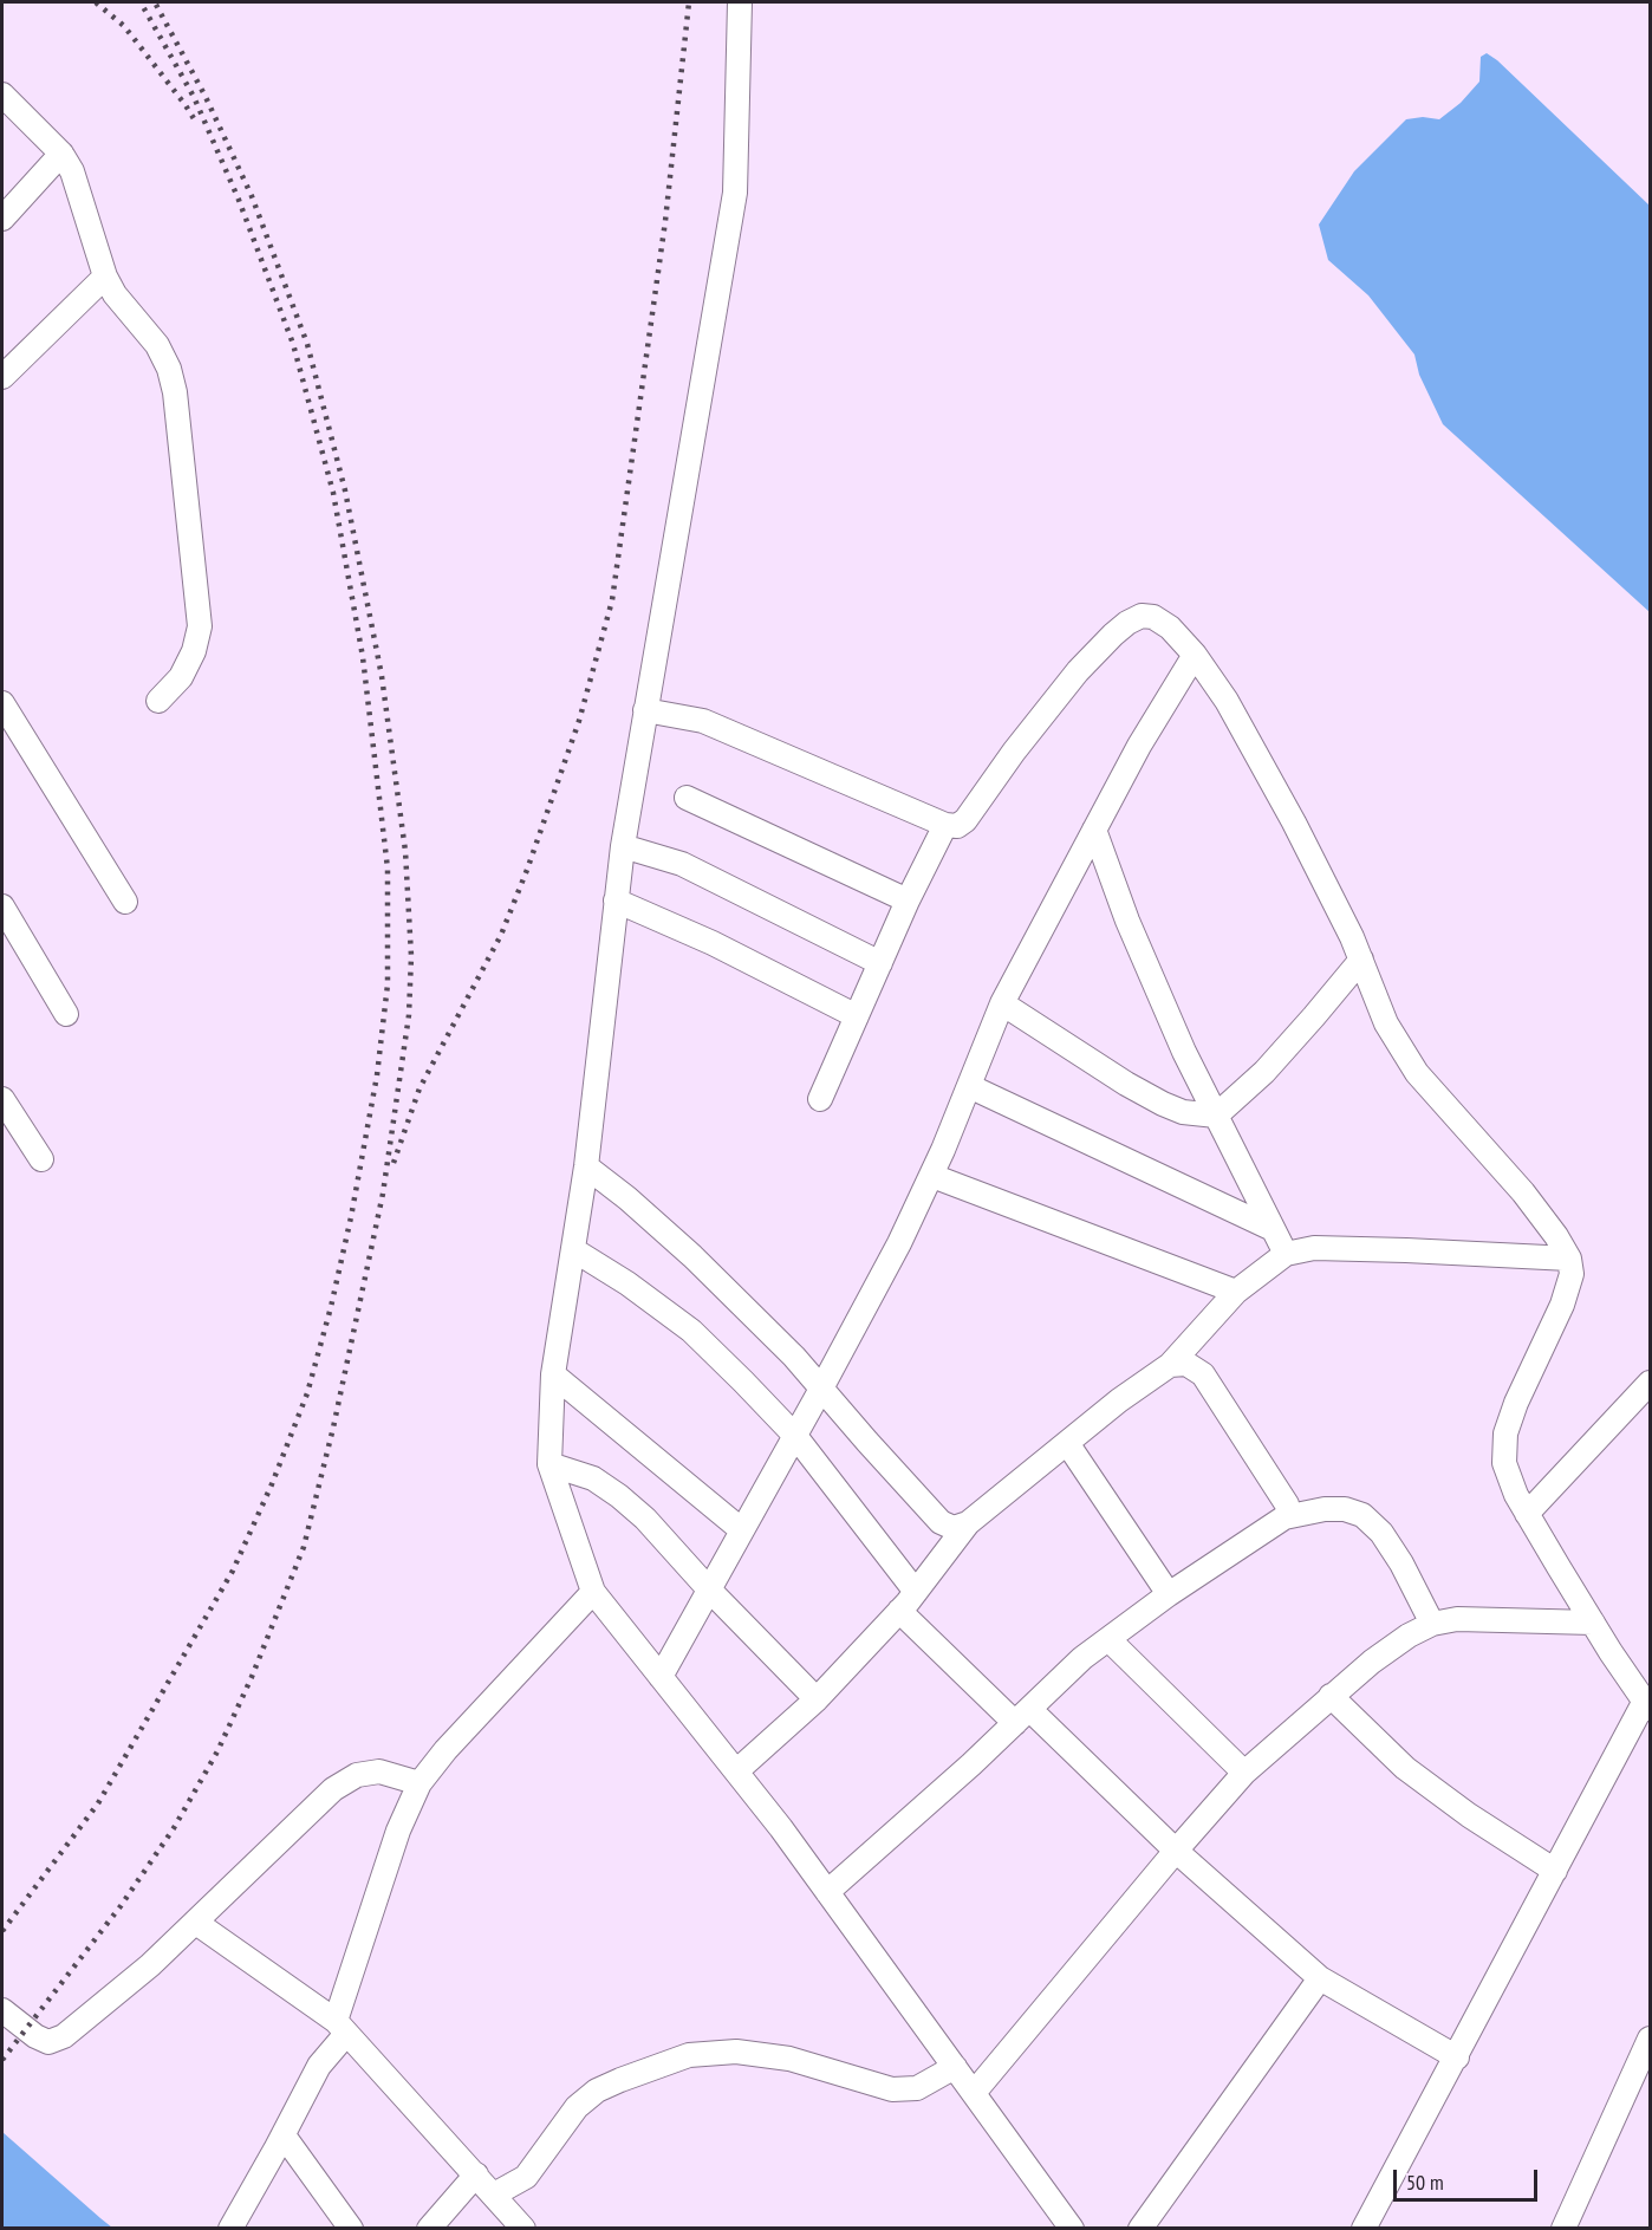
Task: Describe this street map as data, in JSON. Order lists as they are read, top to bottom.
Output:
{
  "scale_bar": "50 m"
}
